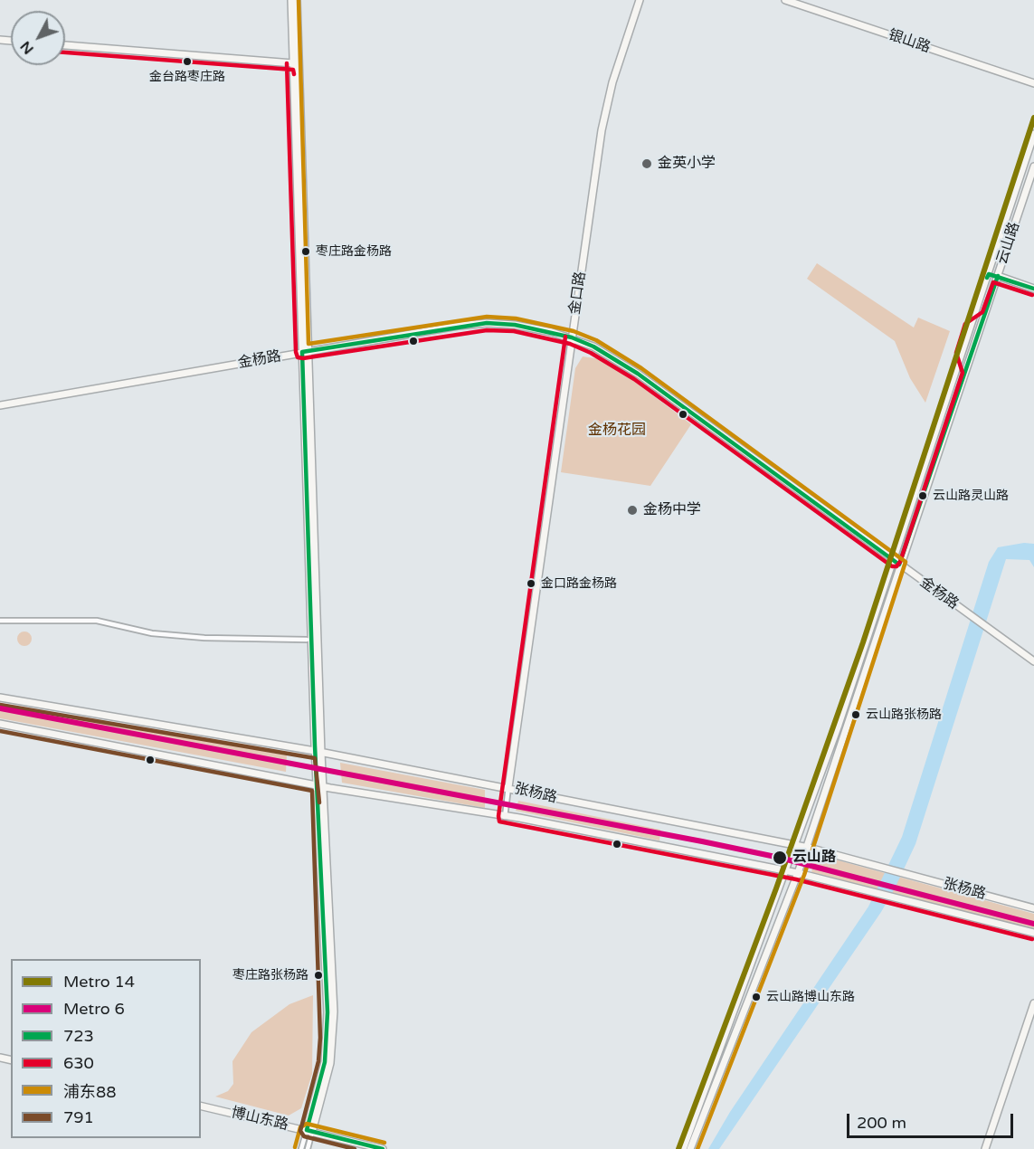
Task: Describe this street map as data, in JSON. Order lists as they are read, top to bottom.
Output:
{
  "streets": {
    "main road": [
      "银山路",
      "云山路",
      "金口路",
      "金杨路",
      "张杨路",
      "博山东路"
    ]
  },
  "crossings": [
    ["云山路", "金杨路"],
    ["云山路", "张杨路"],
    ["金口路", "金杨路"],
    ["金口路", "张杨路"]
  ],
  "parks": ["金杨花园"],
  "places": [
    "金台路枣庄路",
    "金英小学",
    "枣庄路金杨路",
    "云山路灵山路",
    "金杨中学",
    "金口路金杨路",
    "云山路张杨路",
    "云山路",
    "枣庄路张杨路",
    "云山路博山东路"
  ],
  "lines": [
    "transit line 浦东88",
    "transit line 630",
    "metro line 14",
    "transit line 723",
    "transit line 791",
    "metro line 6"
  ],
  "legend": [
    "Metro 14",
    "Metro 6",
    "723",
    "630",
    "浦东88",
    "791"
  ],
  "scale_bar": "200 m",
  "north": "bottom left"
}
